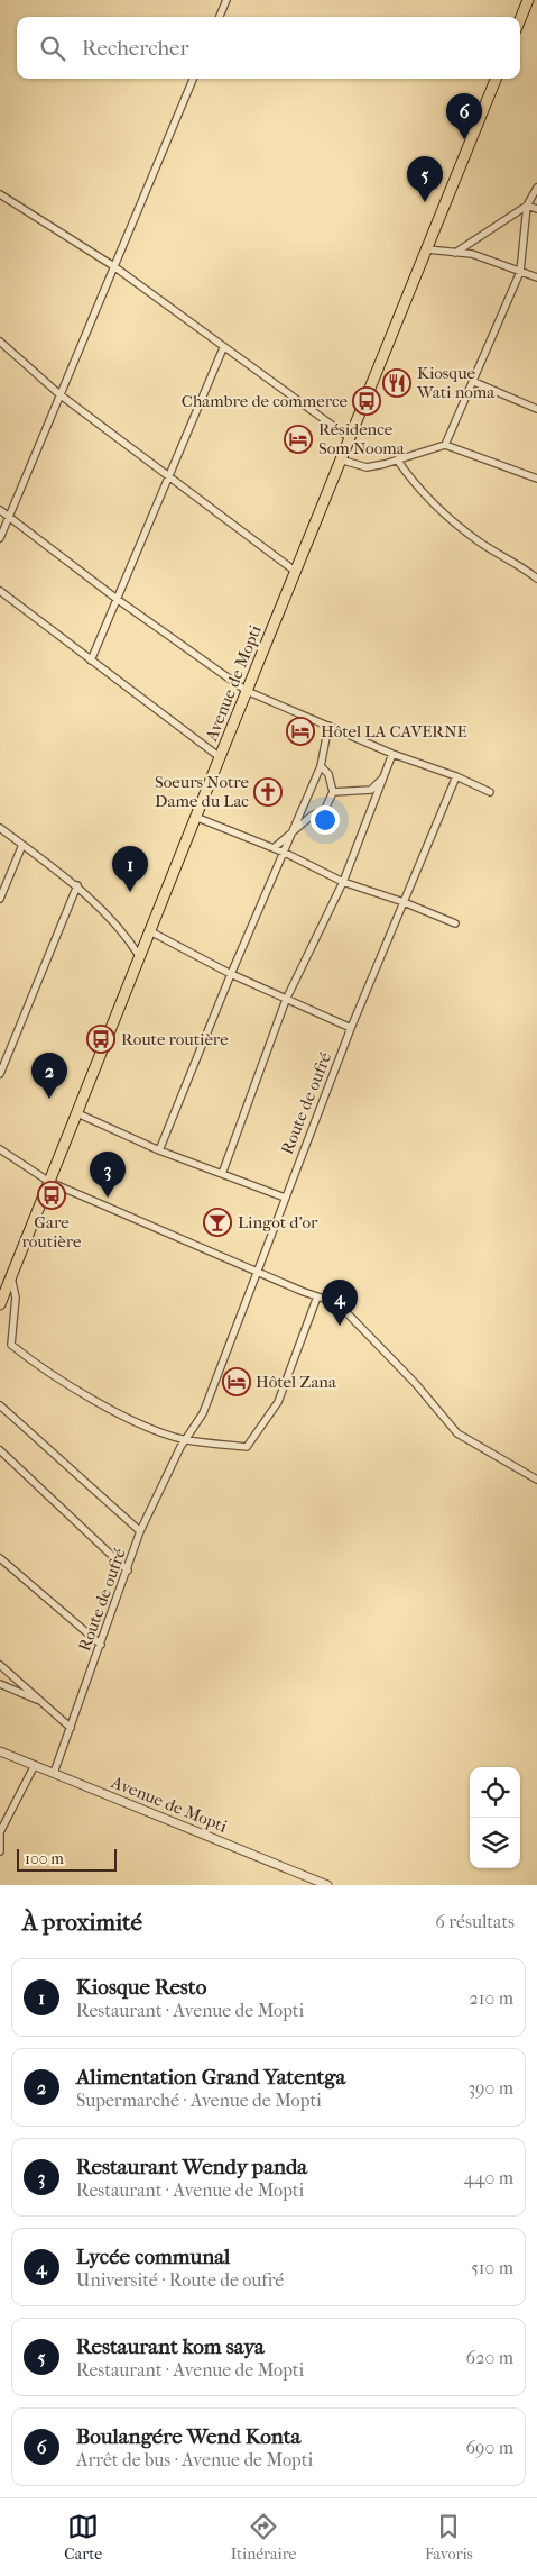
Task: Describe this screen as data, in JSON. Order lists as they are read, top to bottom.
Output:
{
  "streets": {
    "main road": ["Avenue de Mopti"],
    "street": ["Route de oufré"]
  },
  "crossings": [
    ["Avenue de Mopti", "Route de oufré"]
  ],
  "places": {
    "restaurant": ["Kiosque Wati noma"],
    "bus stop": ["Chambre de commerce", "Route routière", "Gare routière"],
    "hotel": ["Résidence Som Nooma", "Hôtel LA CAVERNE", "Hôtel Zana"],
    "church": ["Soeurs Notre Dame du Lac"],
    "bar": ["Lingot d'or"]
  },
  "scale_bar": "100 m",
  "page": {
    "search": "Rechercher",
    "pins": [
      "6",
      "5",
      "1",
      "2",
      "3",
      "4"
    ],
    "scale": "100 m",
    "heading": ["À proximité", "6 résultats"],
    "list": [
      {
        "mark": "1",
        "name": "Kiosque Resto",
        "note": "Restaurant · Avenue de Mopti",
        "value": "210 m"
      },
      {
        "mark": "2",
        "name": "Alimentation Grand Yatentga",
        "note": "Supermarché · Avenue de Mopti",
        "value": "390 m"
      },
      {
        "mark": "3",
        "name": "Restaurant Wendy panda",
        "note": "Restaurant · Avenue de Mopti",
        "value": "440 m"
      },
      {
        "mark": "4",
        "name": "Lycée communal",
        "note": "Université · Route de oufré",
        "value": "510 m"
      },
      {
        "mark": "5",
        "name": "Restaurant kom saya",
        "note": "Restaurant · Avenue de Mopti",
        "value": "620 m"
      },
      {
        "mark": "6",
        "name": "Boulangére Wend Konta",
        "note": "Arrêt de bus · Avenue de Mopti",
        "value": "690 m"
      }
    ],
    "nav": ["Carte", "Itinéraire", "Favoris"]
  }
}
